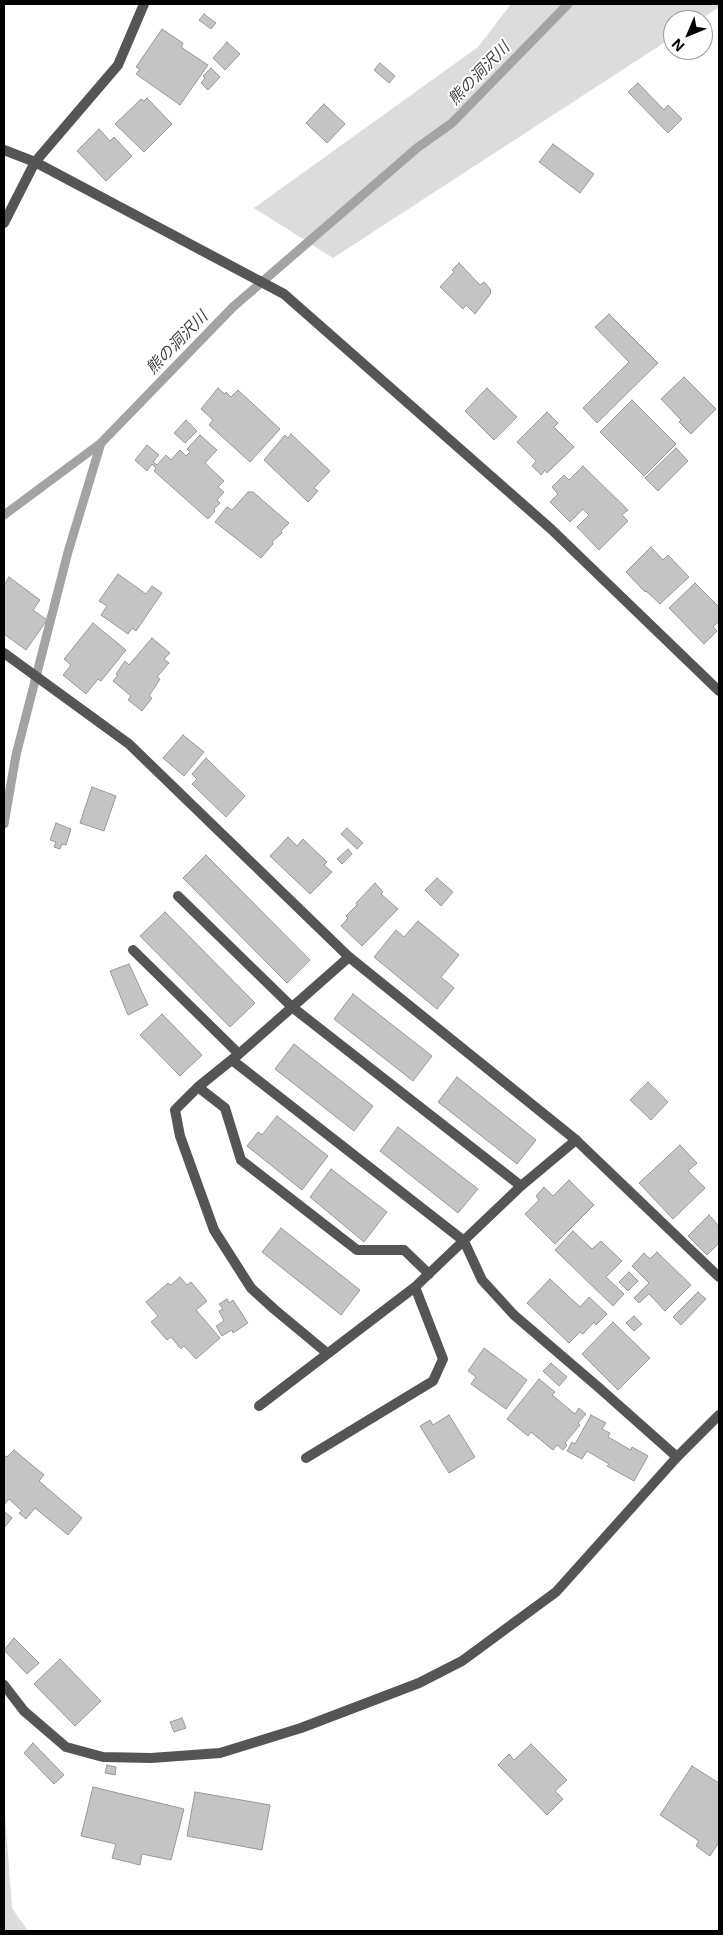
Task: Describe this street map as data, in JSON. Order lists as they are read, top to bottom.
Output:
{
  "water": ["熊の洞沢川"],
  "north": "bottom left"
}
